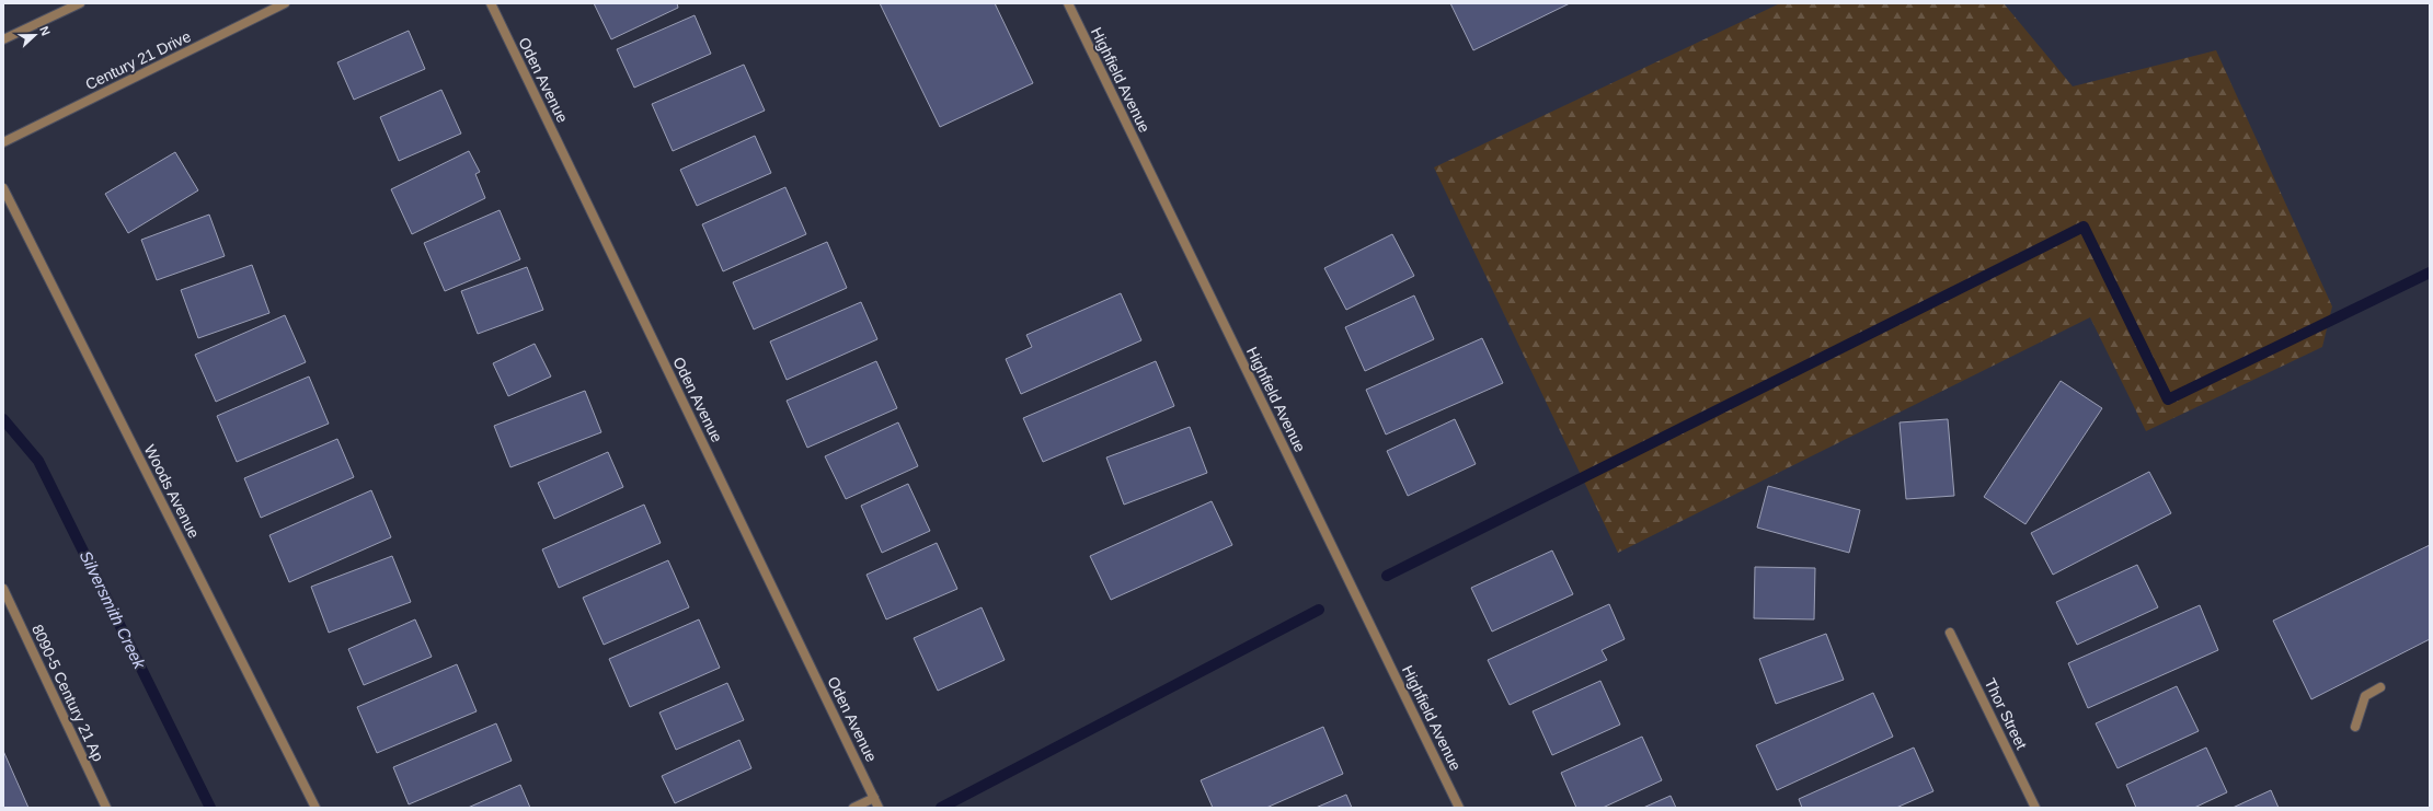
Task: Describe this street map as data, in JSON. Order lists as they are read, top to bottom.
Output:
{
  "streets": {
    "street": [
      "Century 21 Drive",
      "Oden Avenue",
      "Highfield Avenue",
      "Woods Avenue",
      "8090-5 Century 21 Ap",
      "Thor Street"
    ]
  },
  "water": ["Silversmith Creek"],
  "north": "right"
}
